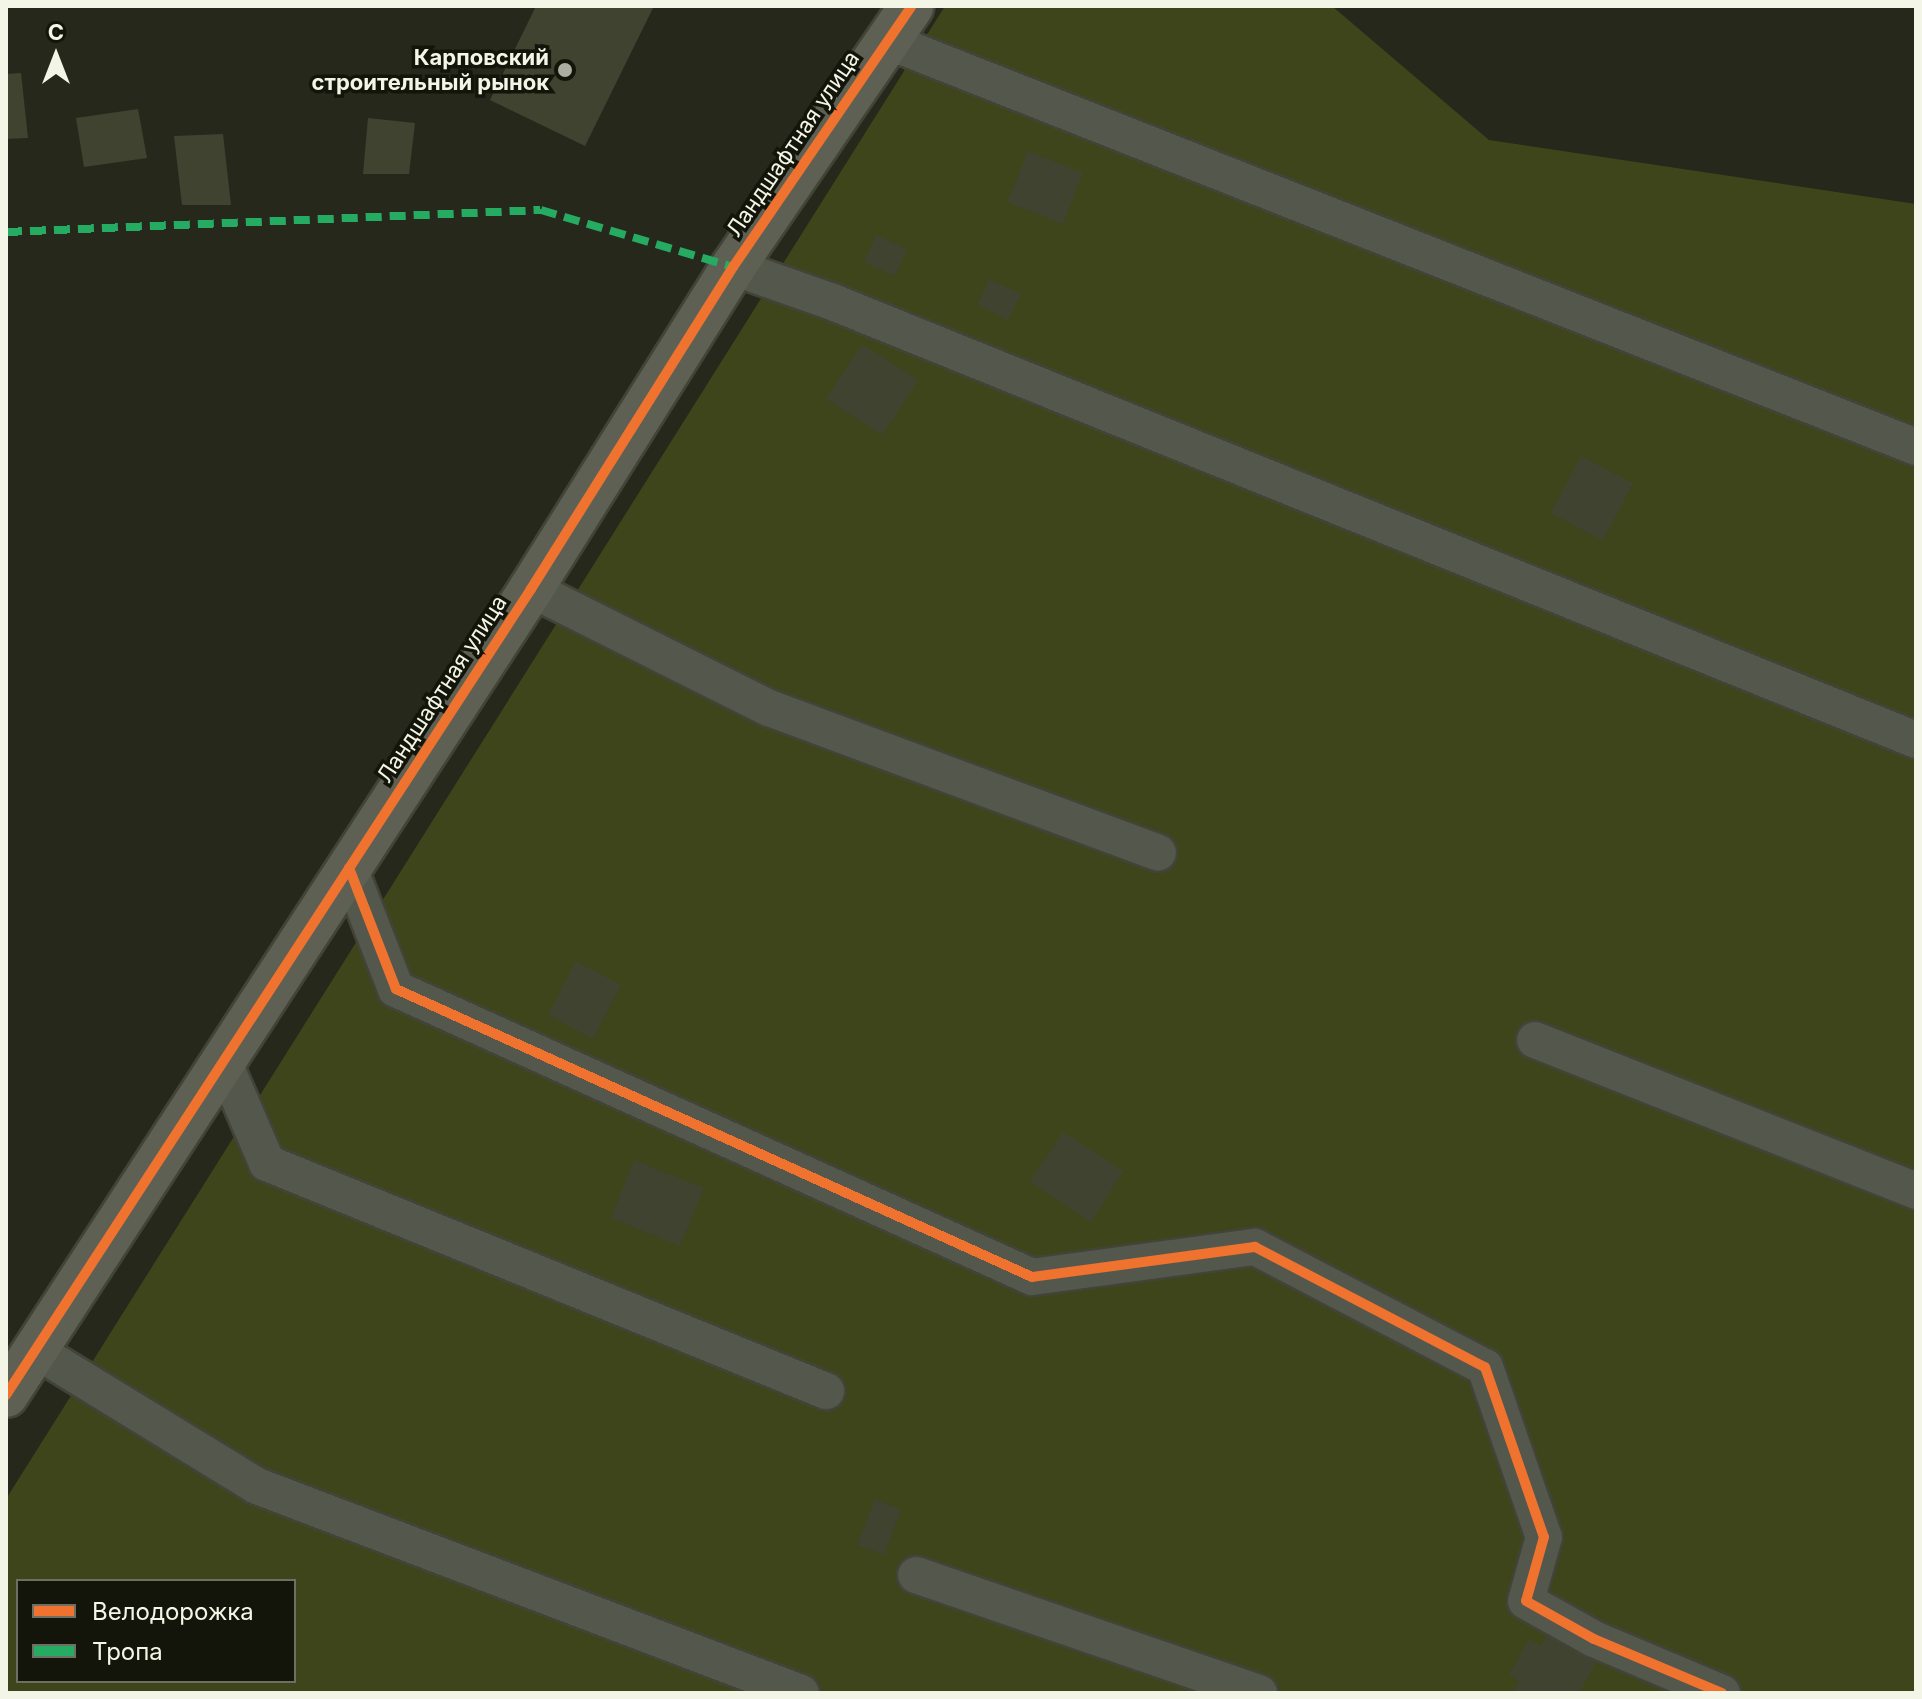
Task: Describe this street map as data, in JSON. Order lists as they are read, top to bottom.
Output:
{
  "streets": {
    "street": ["Ландшафтная улица"]
  },
  "places": ["Карповский строительный рынок"],
  "legend": ["Велодорожка", "Тропа"],
  "north": "top"
}
